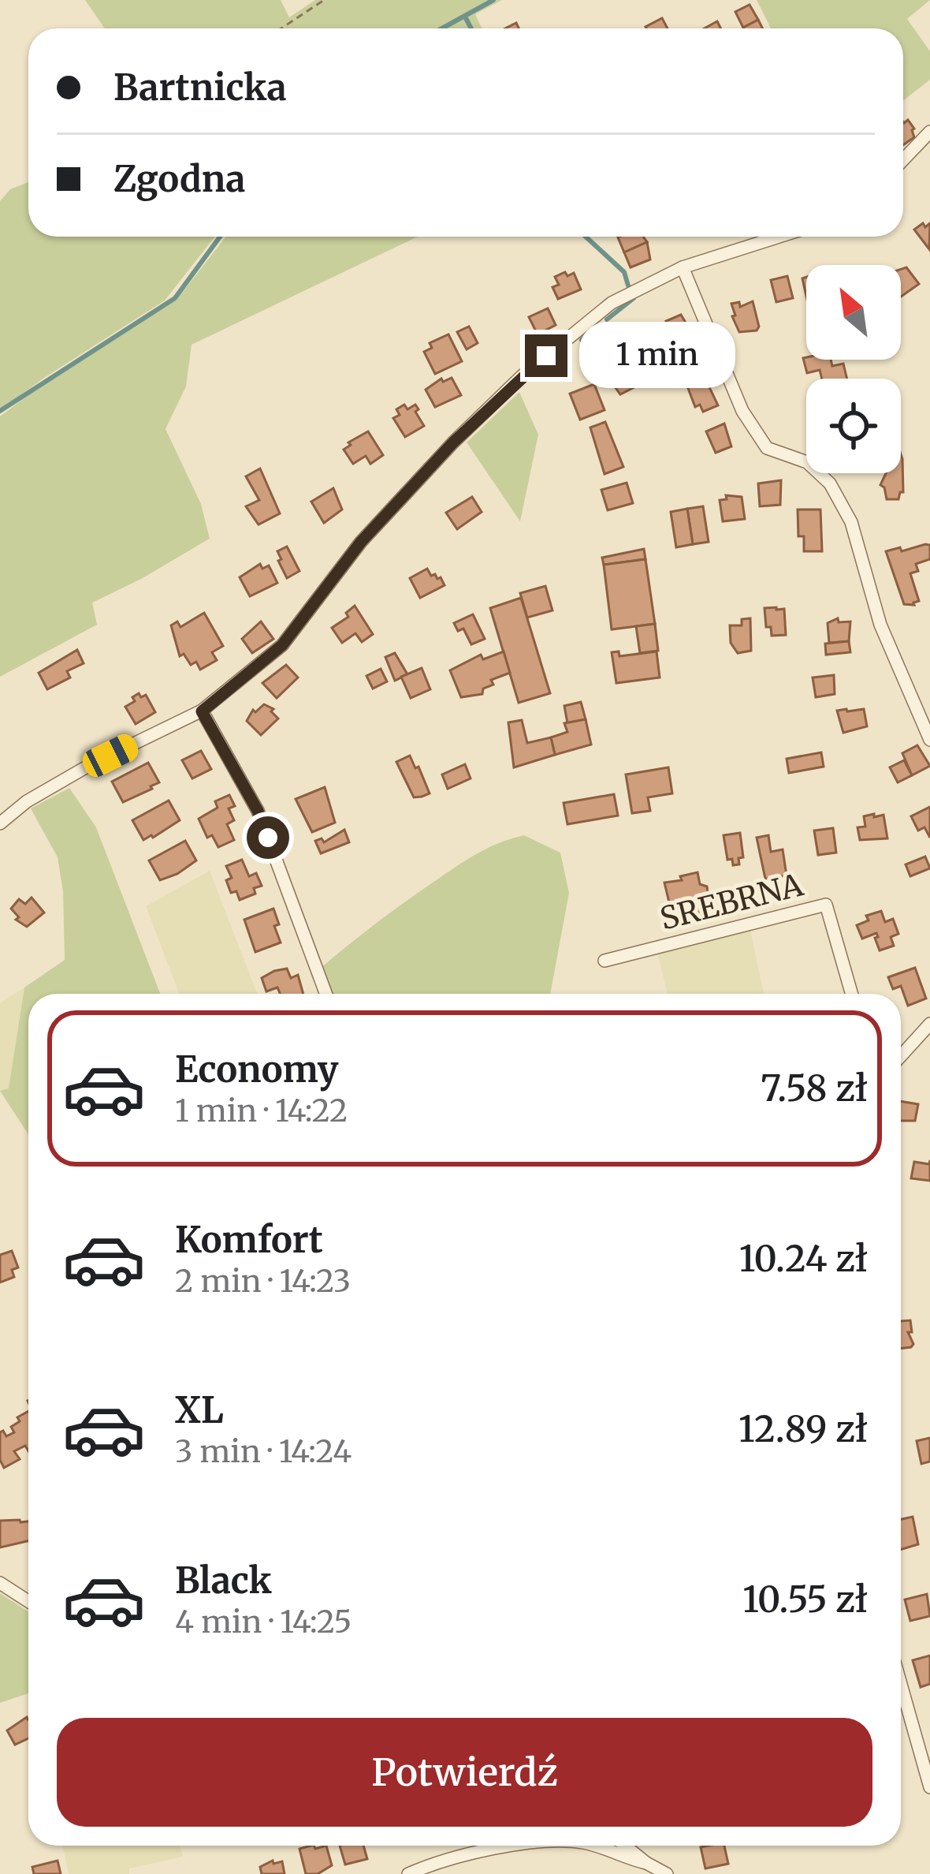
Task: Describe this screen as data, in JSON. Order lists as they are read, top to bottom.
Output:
{
  "streets": {
    "street": ["SREBRNA"]
  },
  "north": "top left",
  "page": {
    "banner": ["Bartnicka", "Zgodna"],
    "bubble": "1 min",
    "list": [
      {
        "name": "Economy",
        "note": "1 min · 14:22",
        "value": "7.58 zł"
      },
      {
        "name": "Komfort",
        "note": "2 min · 14:23",
        "value": "10.24 zł"
      },
      {
        "name": "XL",
        "note": "3 min · 14:24",
        "value": "12.89 zł"
      },
      {
        "name": "Black",
        "note": "4 min · 14:25",
        "value": "10.55 zł"
      }
    ],
    "buttons": "Potwierdź"
  }
}
